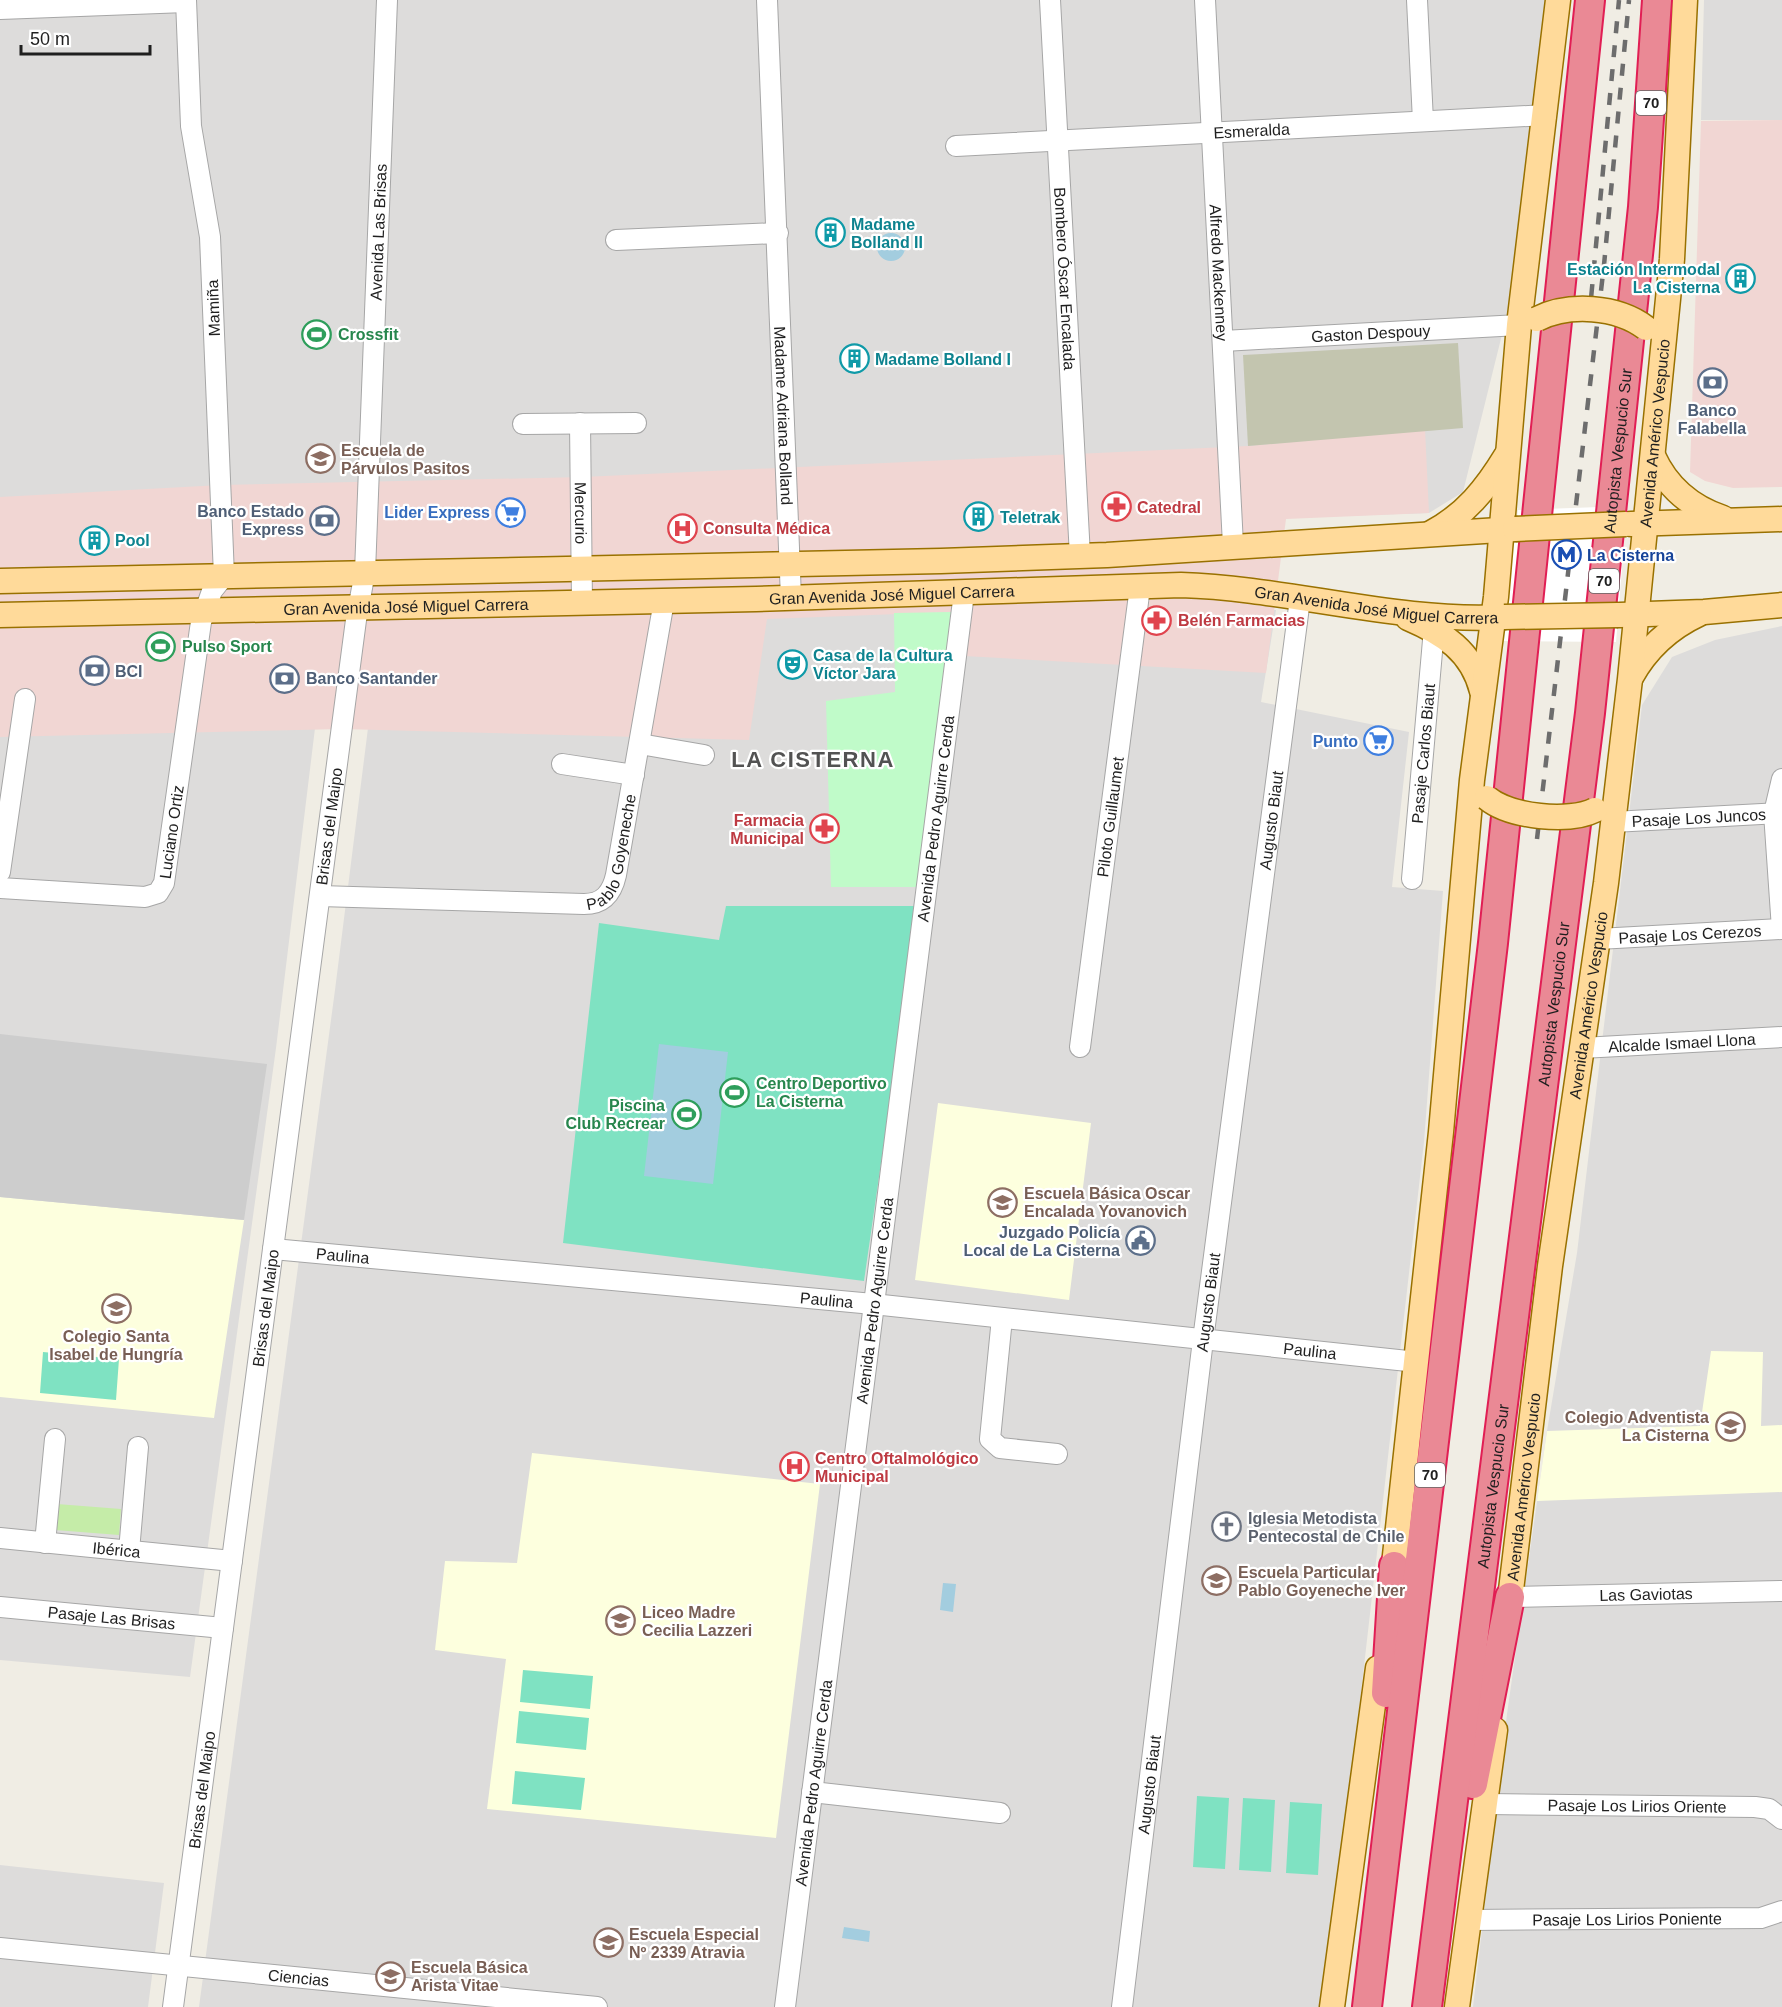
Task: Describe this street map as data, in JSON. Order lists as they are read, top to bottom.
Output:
{
  "streets": {
    "highway": ["70", "Autopista Vespucio Sur"],
    "main road": ["Avenida Américo Vespucio", "Gran Avenida José Miguel Carrera"],
    "street": [
      "Esmeralda",
      "Avenida Las Brisas",
      "Alfredo Mackenney",
      "Bombero Óscar Encalada",
      "Mamiña",
      "Gaston Despouy",
      "Madame Adriana Bolland",
      "Mercurio",
      "Pasaje Carlos Biaut",
      "Piloto Guillaumet",
      "Pasaje Los Juncos",
      "Avenida Pedro Aguirre Cerda",
      "Augusto Biaut",
      "Brisas del Maipo",
      "Luciano Ortiz",
      "Pablo Goyeneche",
      "Pasaje Los Cerezos",
      "Alcalde Ismael Llona",
      "Paulina",
      "Ibérica",
      "Las Gaviotas",
      "Pasaje Las Brisas",
      "Pasaje Los Lirios Oriente",
      "Pasaje Los Lirios Poniente",
      "Ciencias"
    ]
  },
  "crossings": [
    ["Esmeralda", "Alfredo Mackenney"],
    ["Esmeralda", "Bombero Óscar Encalada"],
    ["Avenida Las Brisas", "Gran Avenida José Miguel Carrera"],
    ["Avenida Las Brisas", "Brisas del Maipo"],
    ["Alfredo Mackenney", "Gaston Despouy"],
    ["Alfredo Mackenney", "Gran Avenida José Miguel Carrera"],
    ["Bombero Óscar Encalada", "Gran Avenida José Miguel Carrera"],
    ["Mamiña", "Gran Avenida José Miguel Carrera"],
    ["Madame Adriana Bolland", "Gran Avenida José Miguel Carrera"],
    ["Avenida Américo Vespucio", "Gran Avenida José Miguel Carrera"],
    ["Avenida Américo Vespucio", "Pasaje Los Juncos"],
    ["Avenida Américo Vespucio", "Pasaje Los Cerezos"],
    ["Avenida Américo Vespucio", "Alcalde Ismael Llona"],
    ["Avenida Américo Vespucio", "Las Gaviotas"],
    ["Avenida Américo Vespucio", "Pasaje Los Lirios Oriente"],
    ["Avenida Américo Vespucio", "Pasaje Los Lirios Poniente"],
    ["Mercurio", "Gran Avenida José Miguel Carrera"],
    ["Gran Avenida José Miguel Carrera", "Piloto Guillaumet"],
    ["Gran Avenida José Miguel Carrera", "Avenida Pedro Aguirre Cerda"],
    ["Gran Avenida José Miguel Carrera", "Augusto Biaut"],
    ["Gran Avenida José Miguel Carrera", "Brisas del Maipo"],
    ["Gran Avenida José Miguel Carrera", "Luciano Ortiz"],
    ["Gran Avenida José Miguel Carrera", "Pablo Goyeneche"],
    ["Avenida Pedro Aguirre Cerda", "Paulina"],
    ["Augusto Biaut", "Paulina"],
    ["Brisas del Maipo", "Pablo Goyeneche"],
    ["Brisas del Maipo", "Paulina"],
    ["Brisas del Maipo", "Ibérica"],
    ["Brisas del Maipo", "Pasaje Las Brisas"],
    ["Brisas del Maipo", "Ciencias"]
  ],
  "districts": ["LA CISTERNA"],
  "places": {
    "building": [
      "Madame Bolland II",
      "Estación Intermodal La Cisterna",
      "Madame Bolland I",
      "Teletrak",
      "Pool"
    ],
    "sports": [
      "Crossfit",
      "Pulso Sport",
      "Centro Deportivo La Cisterna",
      "Piscina Club Recrear"
    ],
    "bank": [
      "Banco Falabella",
      "Banco Estado Express",
      "BCI",
      "Banco Santander"
    ],
    "school or university": [
      "Escuela de Párvulos Pasitos",
      "Escuela Básica Oscar Encalada Yovanovich",
      "Colegio Santa Isabel de Hungría",
      "Colegio Adventista La Cisterna",
      "Escuela Particular Pablo Goyeneche Iver",
      "Liceo Madre Cecilia Lazzeri",
      "Escuela Especial Nº 2339 Atravia",
      "Escuela Básica Arista Vitae"
    ],
    "pharmacy": ["Catedral", "Belén Farmacias", "Farmacia Municipal"],
    "supermarket": ["Lider Express", "Punto"],
    "hospital": ["Consulta Médica", "Centro Oftalmológico Municipal"],
    "metro station": ["La Cisterna"],
    "theatre": ["Casa de la Cultura Víctor Jara"],
    "public building": ["Juzgado Policía Local de La Cisterna"],
    "church": ["Iglesia Metodista Pentecostal de Chile"]
  },
  "scale_bar": "50 m"
}
